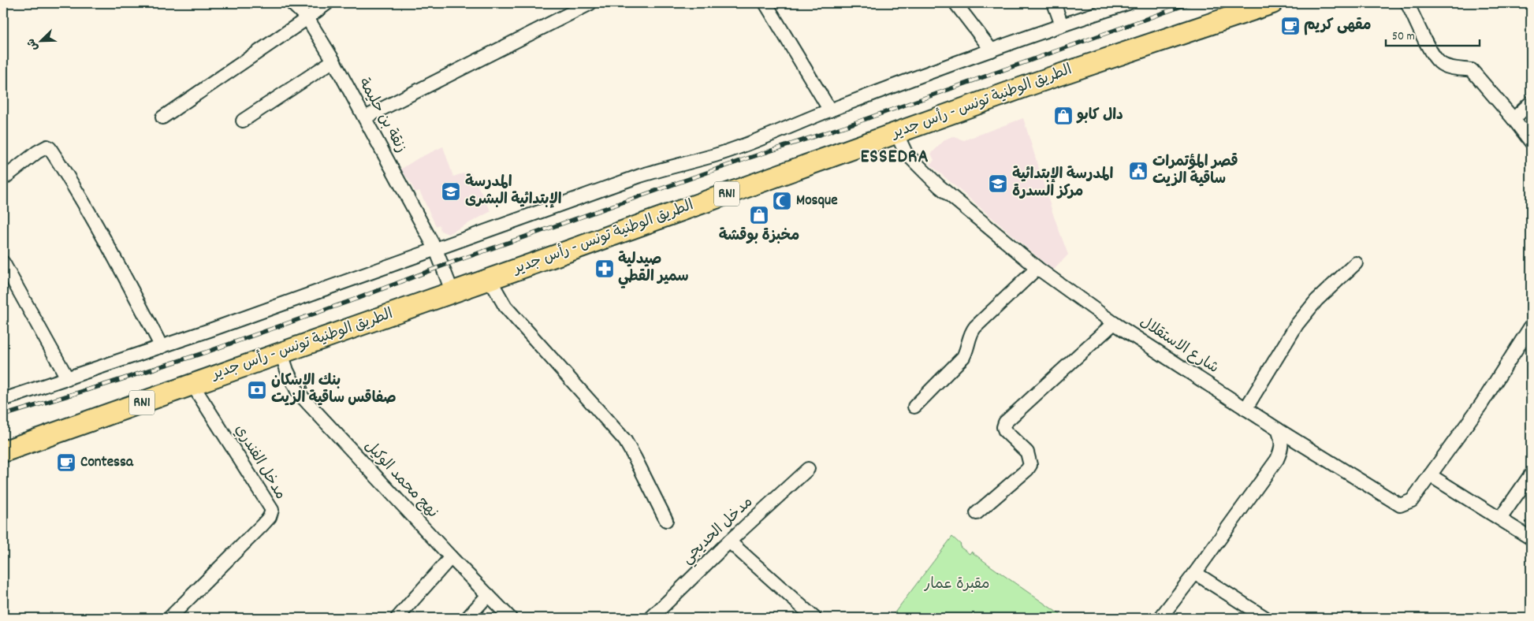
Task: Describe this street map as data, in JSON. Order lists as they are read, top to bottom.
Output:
{
  "streets": {
    "main road": ["الطريق الوطنية تونس - رأس جدير", "RN1"],
    "street": [
      "زنقة بن حليمة",
      "شارع الاستقلال",
      "مدخل الفندري",
      "نهج محمد الوكيل",
      "مدخل الحديجي"
    ]
  },
  "crossings": [
    ["الطريق الوطنية تونس - رأس جدير", "زنقة بن حليمة"],
    ["الطريق الوطنية تونس - رأس جدير", "شارع الاستقلال"],
    ["الطريق الوطنية تونس - رأس جدير", "مدخل الفندري"],
    ["الطريق الوطنية تونس - رأس جدير", "نهج محمد الوكيل"]
  ],
  "districts": ["ESSEDRA"],
  "parks": ["مقبرة عمار"],
  "places": {
    "cafe": ["مقهى كريم", "Contessa"],
    "shop": ["دال كابو", "مخبزة بوقشة"],
    "public building": ["قصر المؤتمرات ساقية الزيت"],
    "school or university": ["المدرسة الإبتدائية مركز السدرة", "المدرسة الإبتدائية البشرى"],
    "mosque": ["Mosque"],
    "pharmacy": ["صيدلية سمير القطي"],
    "bank": ["بنك الإسكان صفاقس ساقية الزيت"]
  },
  "scale_bar": "50 m",
  "north": "bottom left"
}
